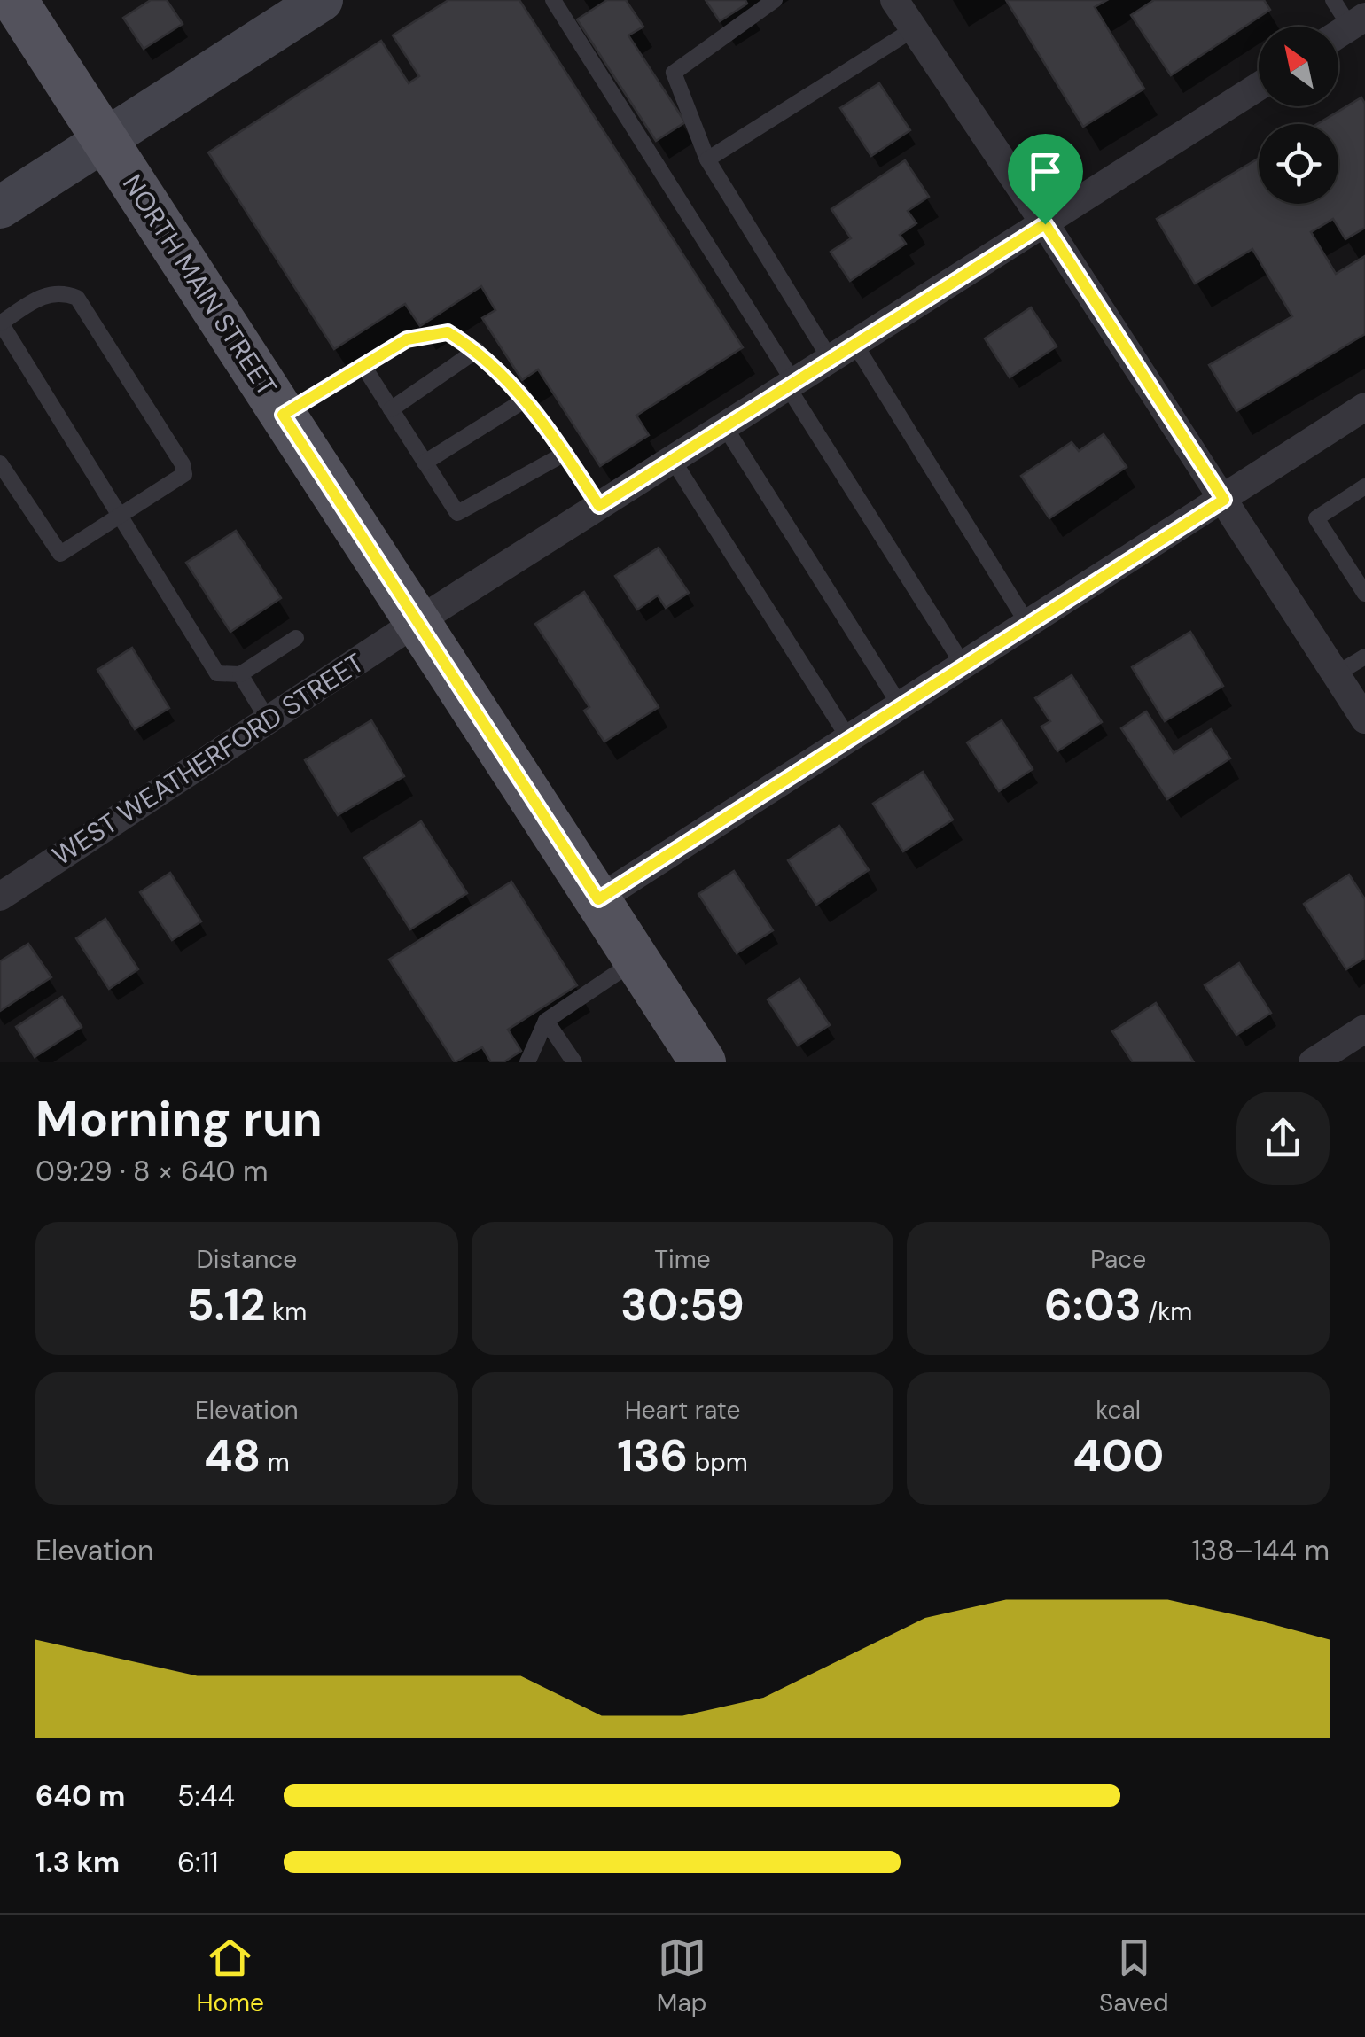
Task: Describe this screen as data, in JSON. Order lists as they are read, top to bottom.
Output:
{
  "streets": {
    "main road": ["NORTH MAIN STREET"],
    "street": ["WEST WEATHERFORD STREET"]
  },
  "crossings": [
    ["NORTH MAIN STREET", "WEST WEATHERFORD STREET"]
  ],
  "north": "top left",
  "page": {
    "heading": ["Morning run", "09:29 · 8 × 640 m"],
    "stats": [
      ["Distance", "5.12 km"],
      ["Time", "30:59"],
      ["Pace", "6:03 /km"],
      ["Elevation", "48 m"],
      ["Heart rate", "136 bpm"],
      ["kcal", "400"]
    ],
    "chart": ["Elevation", "138–144 m"],
    "list": [
      {
        "name": "640 m",
        "note": "5:44"
      },
      {
        "name": "1.3 km",
        "note": "6:11"
      }
    ],
    "tabs": ["Home", "Map", "Saved"]
  }
}
